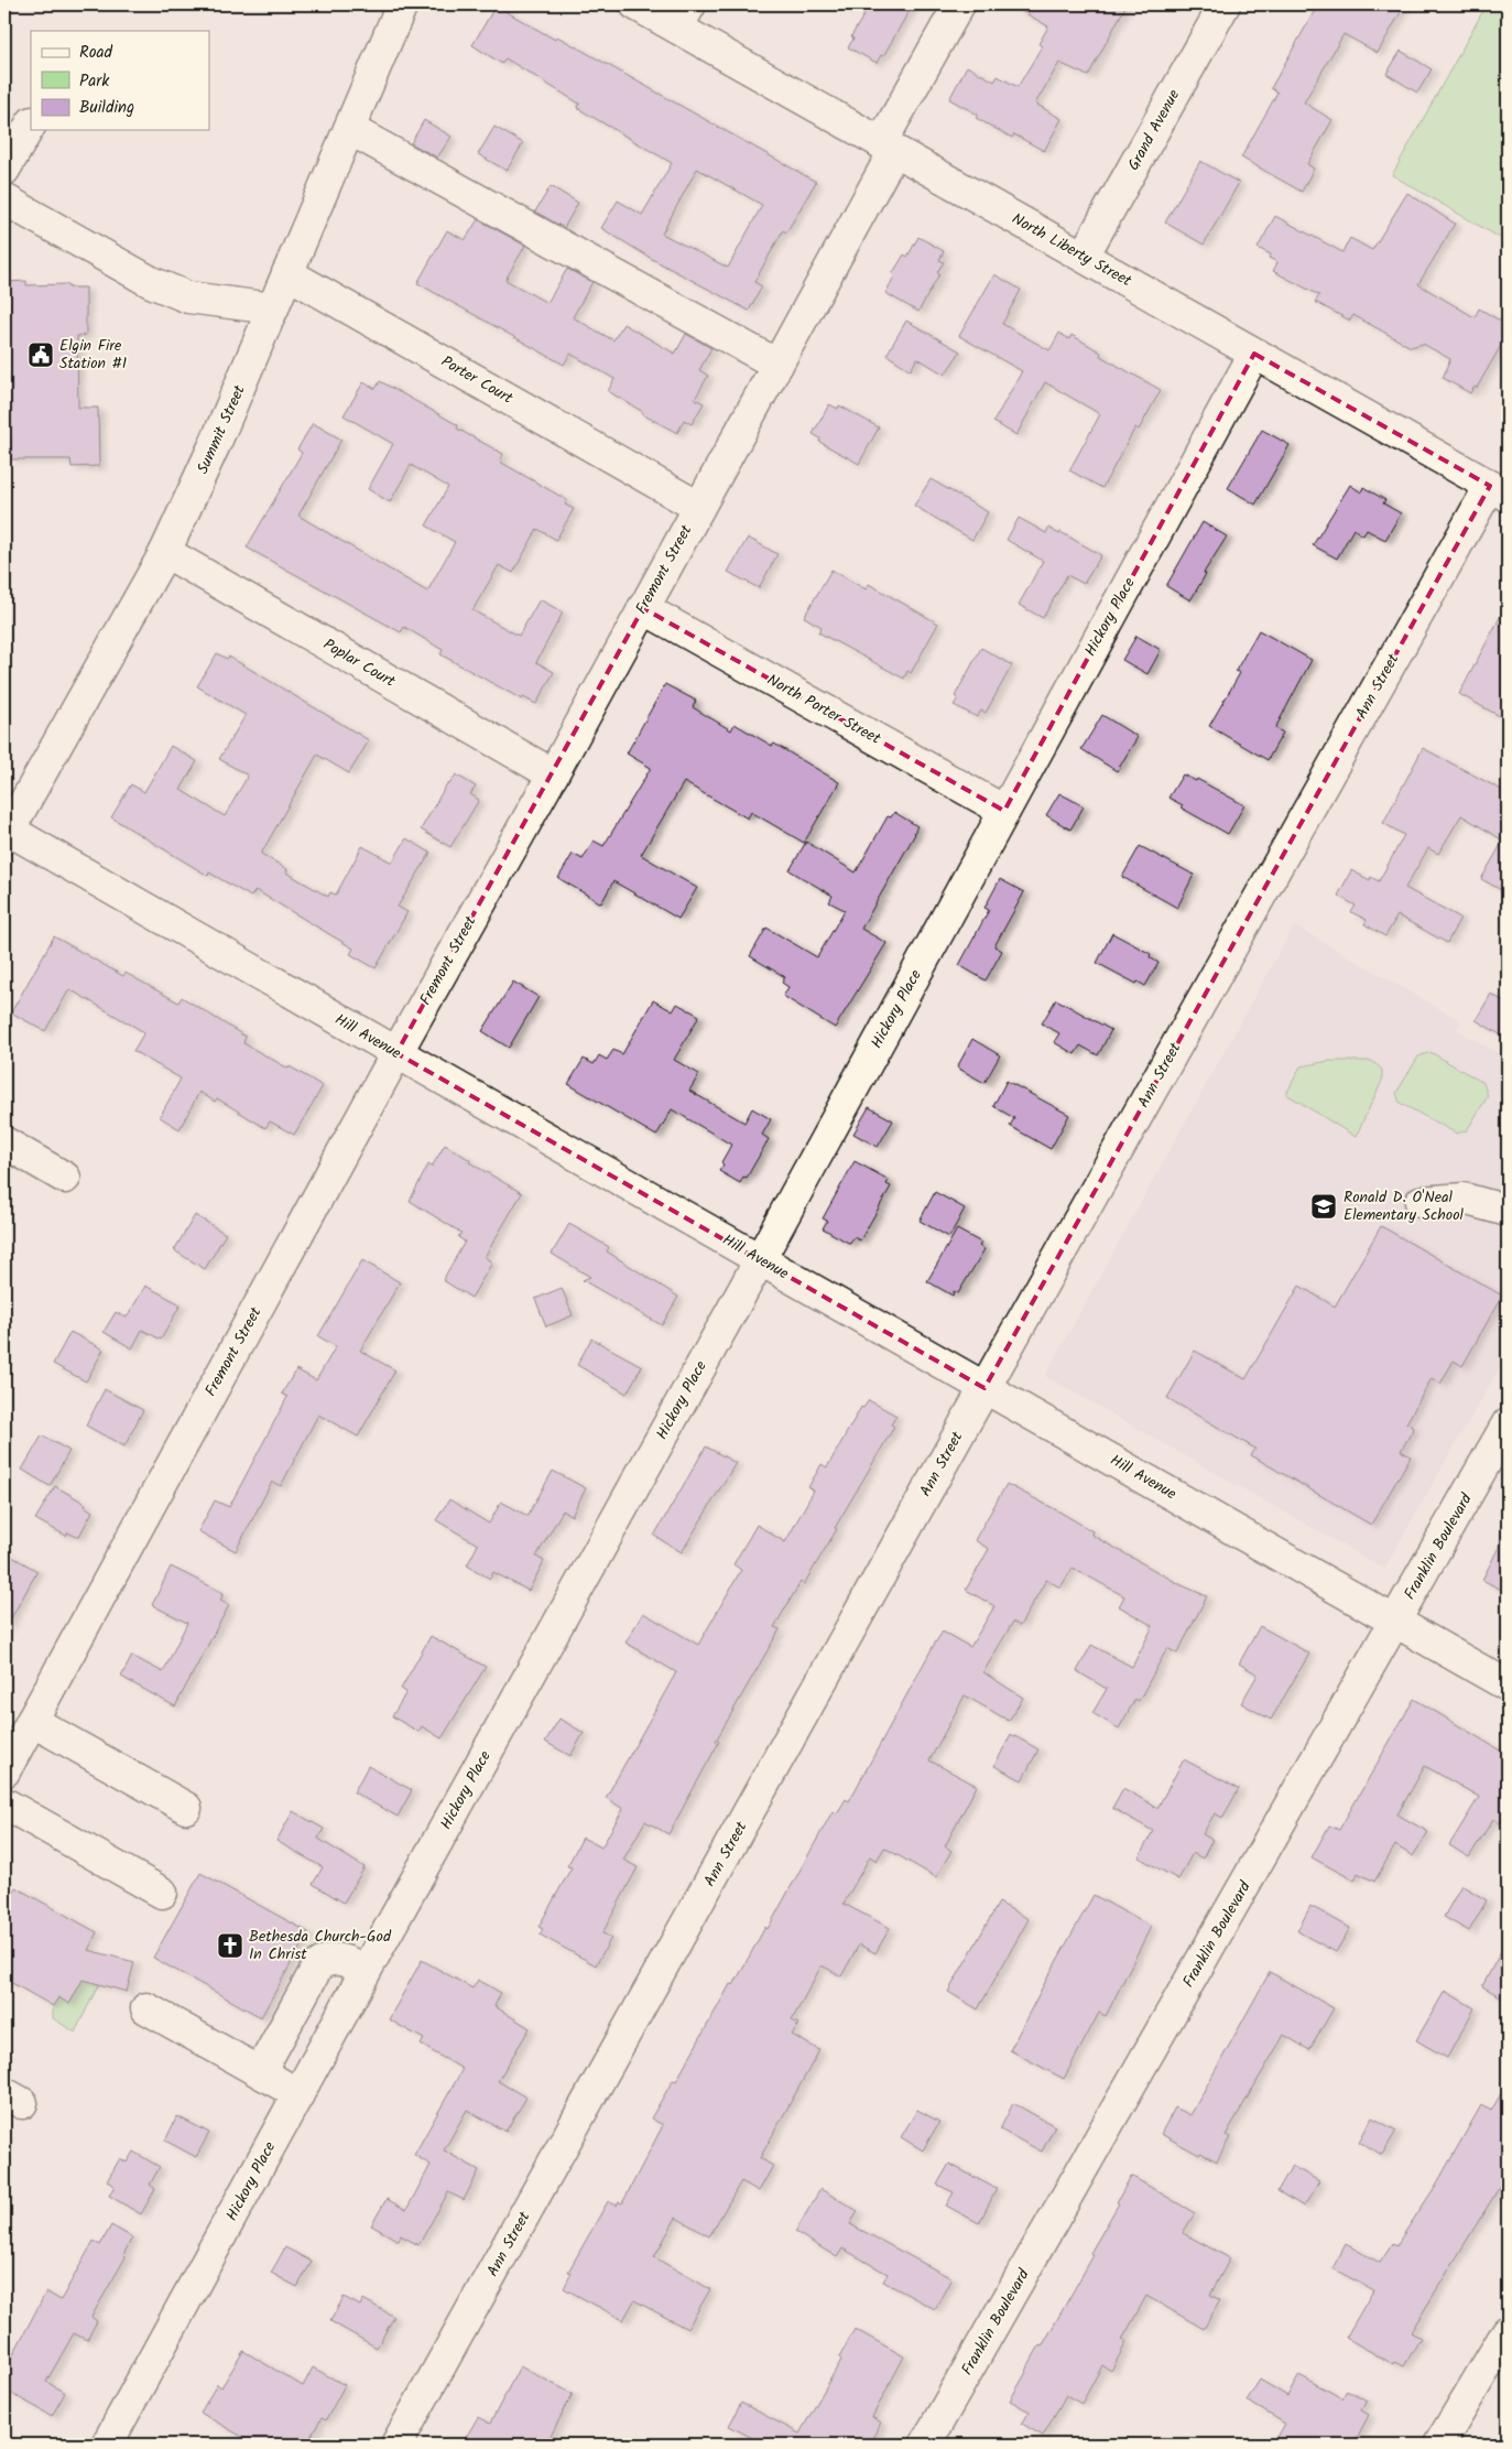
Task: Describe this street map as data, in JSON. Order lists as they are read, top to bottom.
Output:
{
  "streets": {
    "street": [
      "Grand Avenue",
      "North Liberty Street",
      "Porter Court",
      "Summit Street",
      "Fremont Street",
      "Hickory Place",
      "Poplar Court",
      "Ann Street",
      "North Porter Street",
      "Hill Avenue",
      "Franklin Boulevard"
    ]
  },
  "crossings": [
    ["Grand Avenue", "North Liberty Street"],
    ["North Liberty Street", "Fremont Street"],
    ["North Liberty Street", "Hickory Place"],
    ["North Liberty Street", "Ann Street"],
    ["Porter Court", "Summit Street"],
    ["Porter Court", "Fremont Street"],
    ["Summit Street", "Poplar Court"],
    ["Summit Street", "Hill Avenue"],
    ["Fremont Street", "Poplar Court"],
    ["Fremont Street", "North Porter Street"],
    ["Fremont Street", "Hill Avenue"],
    ["Hickory Place", "North Porter Street"],
    ["Hickory Place", "Hill Avenue"],
    ["Ann Street", "Hill Avenue"],
    ["Hill Avenue", "Franklin Boulevard"]
  ],
  "places": {
    "public building": ["Elgin Fire Station #1"],
    "school or university": ["Ronald D. O'Neal Elementary School"],
    "church": ["Bethesda Church-God In Christ"]
  },
  "legend": ["Road", "Park", "Building"]
}
